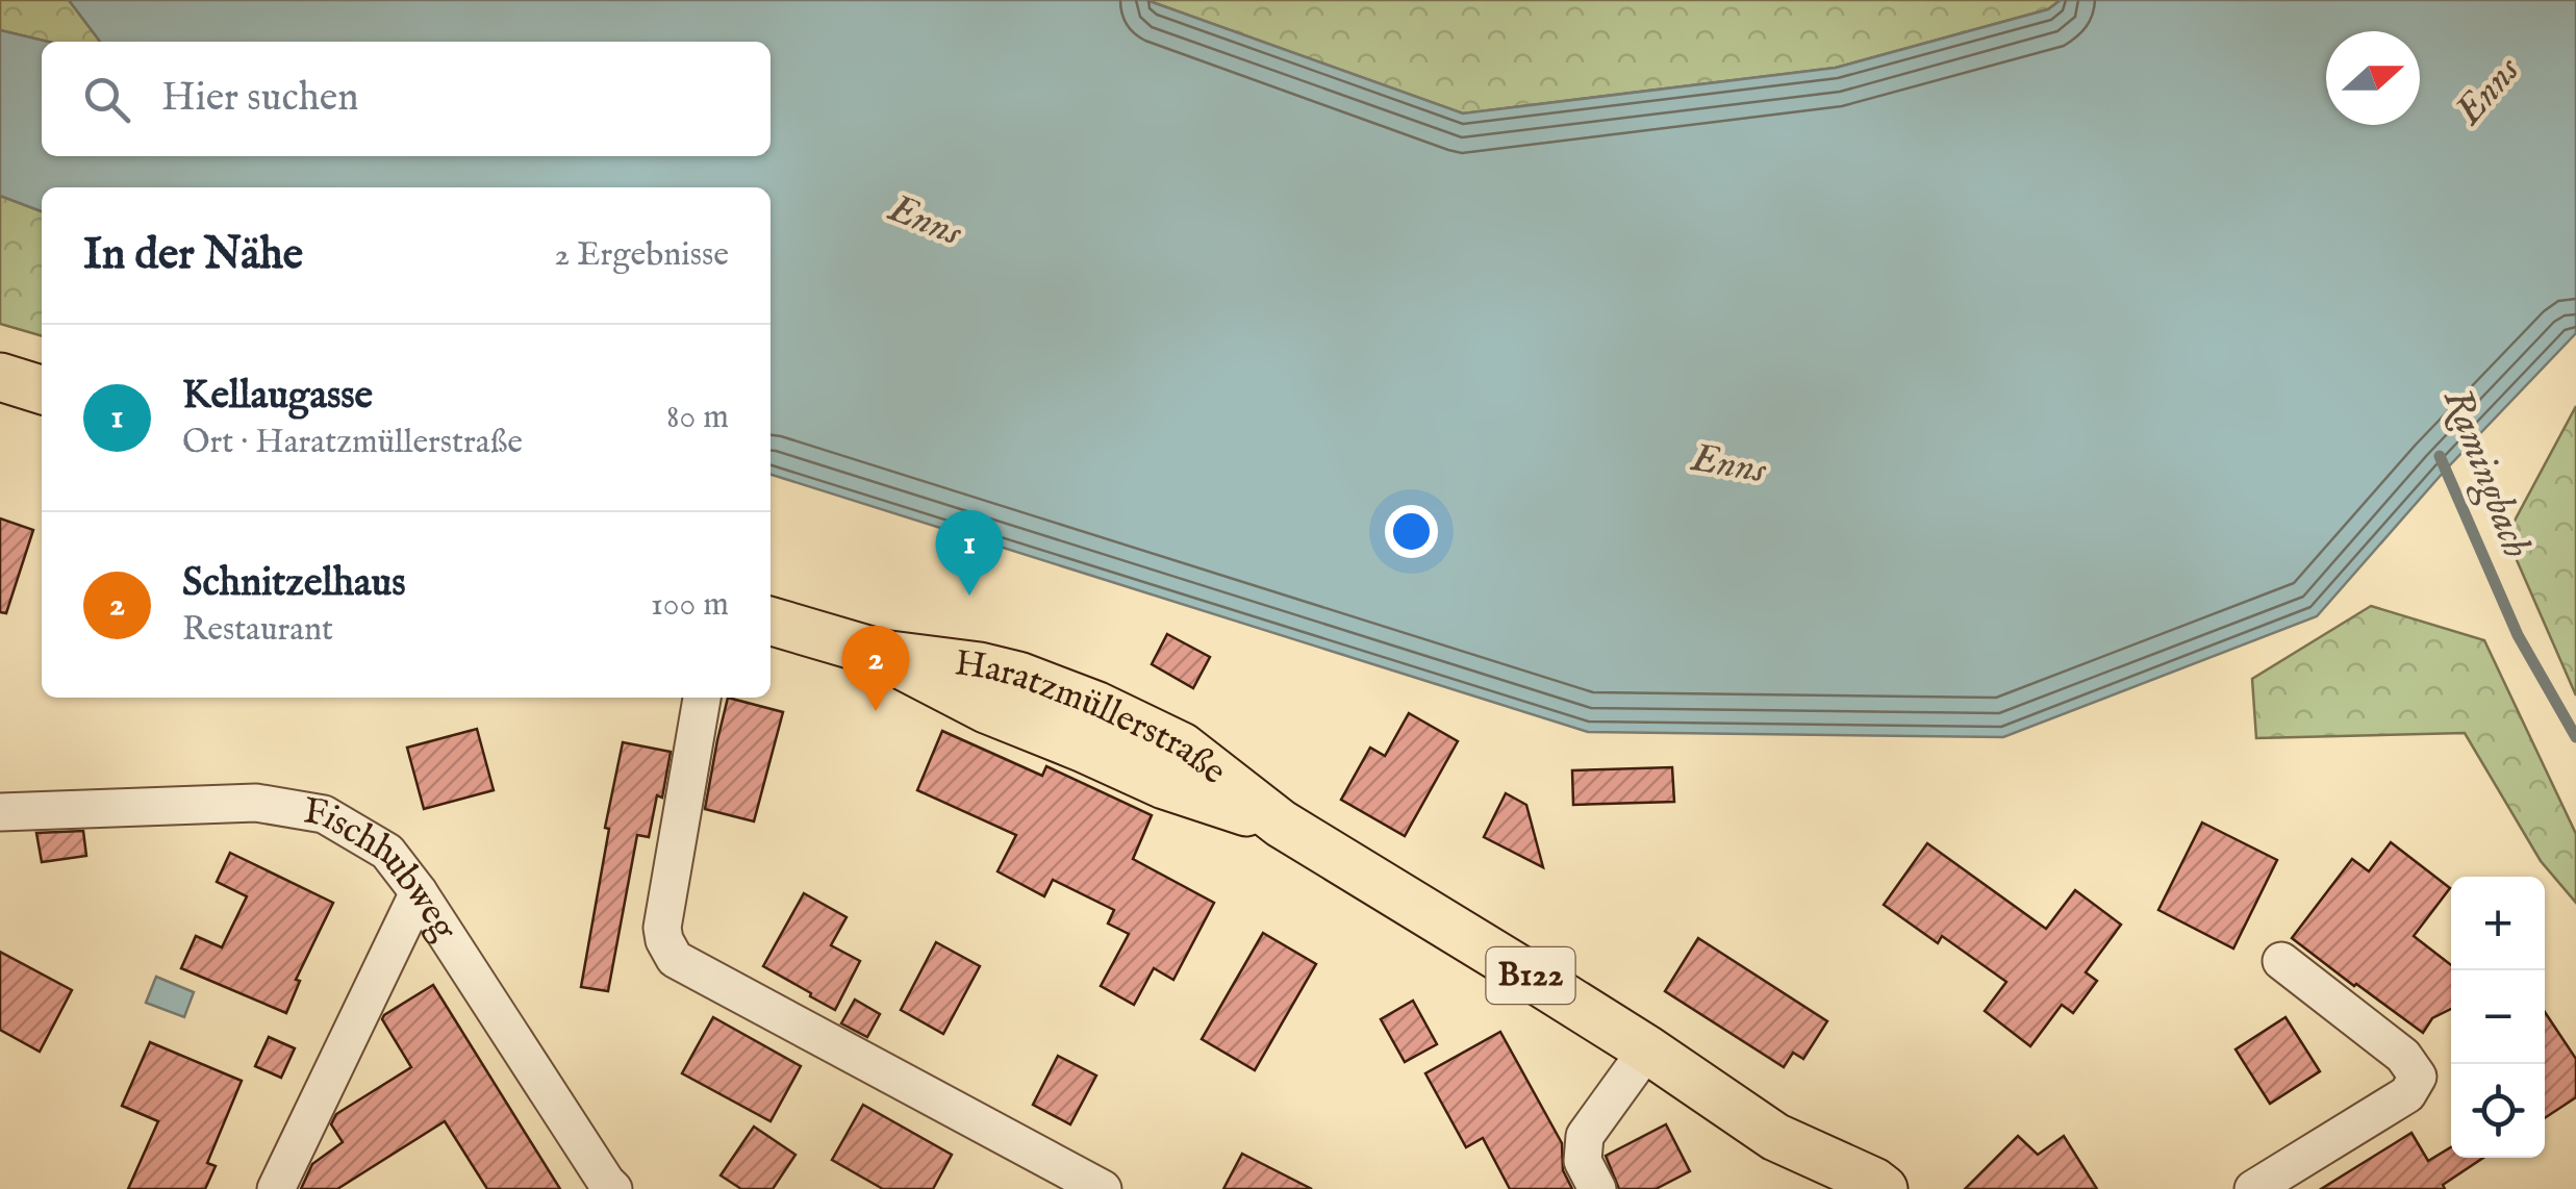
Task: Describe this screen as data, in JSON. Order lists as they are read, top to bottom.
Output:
{
  "streets": {
    "main road": ["Haratzmüllerstraße", "B122"],
    "street": ["Fischhubweg"]
  },
  "water": ["Enns", "Ramingbach"],
  "north": "right",
  "page": {
    "search": "Hier suchen",
    "heading": ["In der Nähe", "2 Ergebnisse"],
    "list": [
      {
        "mark": "1",
        "name": "Kellaugasse",
        "note": "Ort · Haratzmüllerstraße",
        "value": "80 m"
      },
      {
        "mark": "2",
        "name": "Schnitzelhaus",
        "note": "Restaurant",
        "value": "100 m"
      }
    ],
    "pins": ["1", "2"],
    "map_buttons": ["+", "−"]
  }
}
